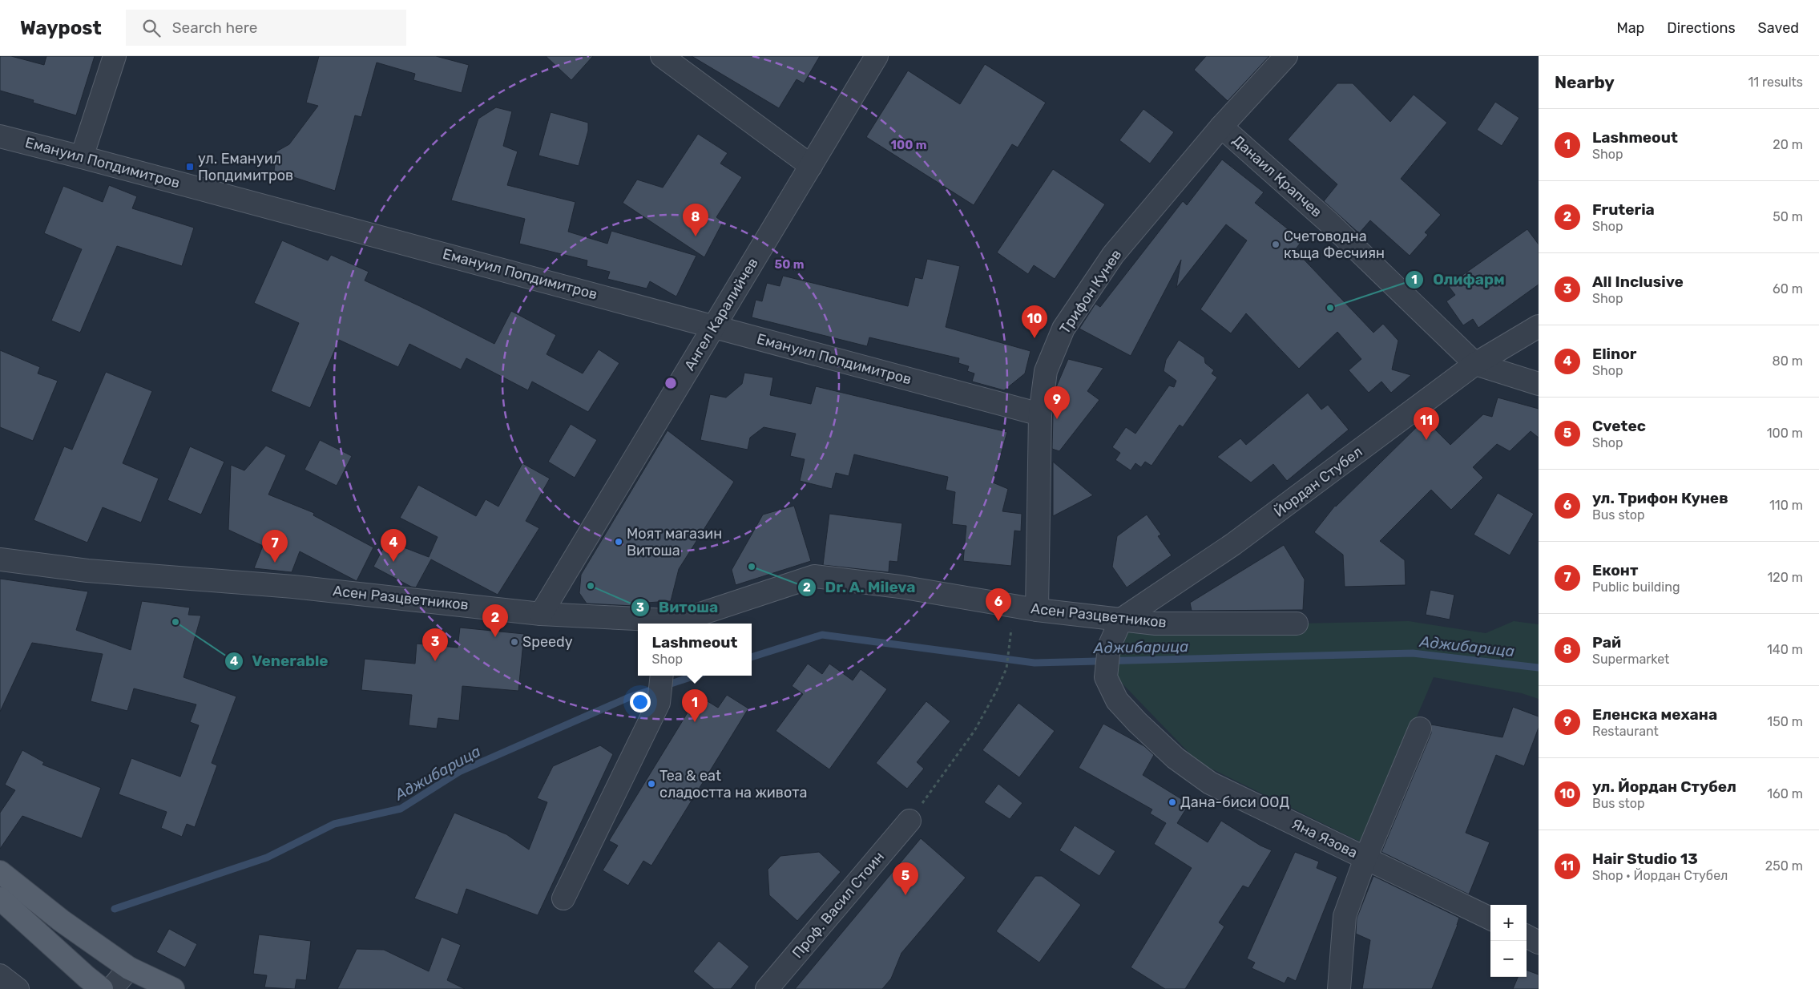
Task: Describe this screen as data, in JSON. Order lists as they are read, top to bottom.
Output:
{
  "streets": {
    "street": [
      "Емануил Попдимитров",
      "Данаил Крапчев",
      "Трифон Кунев",
      "Ангел Каралийчев",
      "Йордан Стубел",
      "Асен Разцветников",
      "Яна Язова",
      "Проф. Васил Стоин"
    ]
  },
  "crossings": [
    ["Емануил Попдимитров", "Трифон Кунев"],
    ["Емануил Попдимитров", "Ангел Каралийчев"],
    ["Данаил Крапчев", "Трифон Кунев"],
    ["Данаил Крапчев", "Йордан Стубел"],
    ["Трифон Кунев", "Асен Разцветников"],
    ["Ангел Каралийчев", "Асен Разцветников"],
    ["Йордан Стубел", "Асен Разцветников"],
    ["Йордан Стубел", "Яна Язова"],
    ["Асен Разцветников", "Яна Язова"]
  ],
  "water": ["Аджибарица"],
  "places": {
    "transit": ["ул. Емануил Попдимитров"],
    "other": [
      "Счетоводна къща Фесчиян",
      "Олифарм",
      "Моят магазин Витоша",
      "Dr. A. Mileva",
      "Витоша",
      "Venerable",
      "Speedy",
      "Tea & eat сладостта на живота",
      "Дана-биси ООД"
    ]
  },
  "page": {
    "header": "Waypost",
    "search": "Search here",
    "nav": ["Map", "Directions", "Saved"],
    "heading": ["Nearby", "11 results"],
    "list": [
      {
        "mark": "1",
        "name": "Lashmeout",
        "note": "Shop",
        "value": "20 m"
      },
      {
        "mark": "2",
        "name": "Fruteria",
        "note": "Shop",
        "value": "50 m"
      },
      {
        "mark": "3",
        "name": "All Inclusive",
        "note": "Shop",
        "value": "60 m"
      },
      {
        "mark": "4",
        "name": "Elinor",
        "note": "Shop",
        "value": "80 m"
      },
      {
        "mark": "5",
        "name": "Cvetec",
        "note": "Shop",
        "value": "100 m"
      },
      {
        "mark": "6",
        "name": "ул. Трифон Кунев",
        "note": "Bus stop",
        "value": "110 m"
      },
      {
        "mark": "7",
        "name": "Еконт",
        "note": "Public building",
        "value": "120 m"
      },
      {
        "mark": "8",
        "name": "Рай",
        "note": "Supermarket",
        "value": "140 m"
      },
      {
        "mark": "9",
        "name": "Еленска механа",
        "note": "Restaurant",
        "value": "150 m"
      },
      {
        "mark": "10",
        "name": "ул. Йордан Стубел",
        "note": "Bus stop",
        "value": "160 m"
      },
      {
        "mark": "11",
        "name": "Hair Studio 13",
        "note": "Shop · Йордан Стубел",
        "value": "250 m"
      }
    ],
    "pins": [
      "8",
      "10",
      "9",
      "11",
      "4",
      "7",
      "6",
      "2",
      "3",
      "1",
      "5"
    ],
    "popup": ["Lashmeout", "Shop"],
    "map_buttons": ["+", "−"]
  },
  "rings": ["100 m", "50 m"]
}
